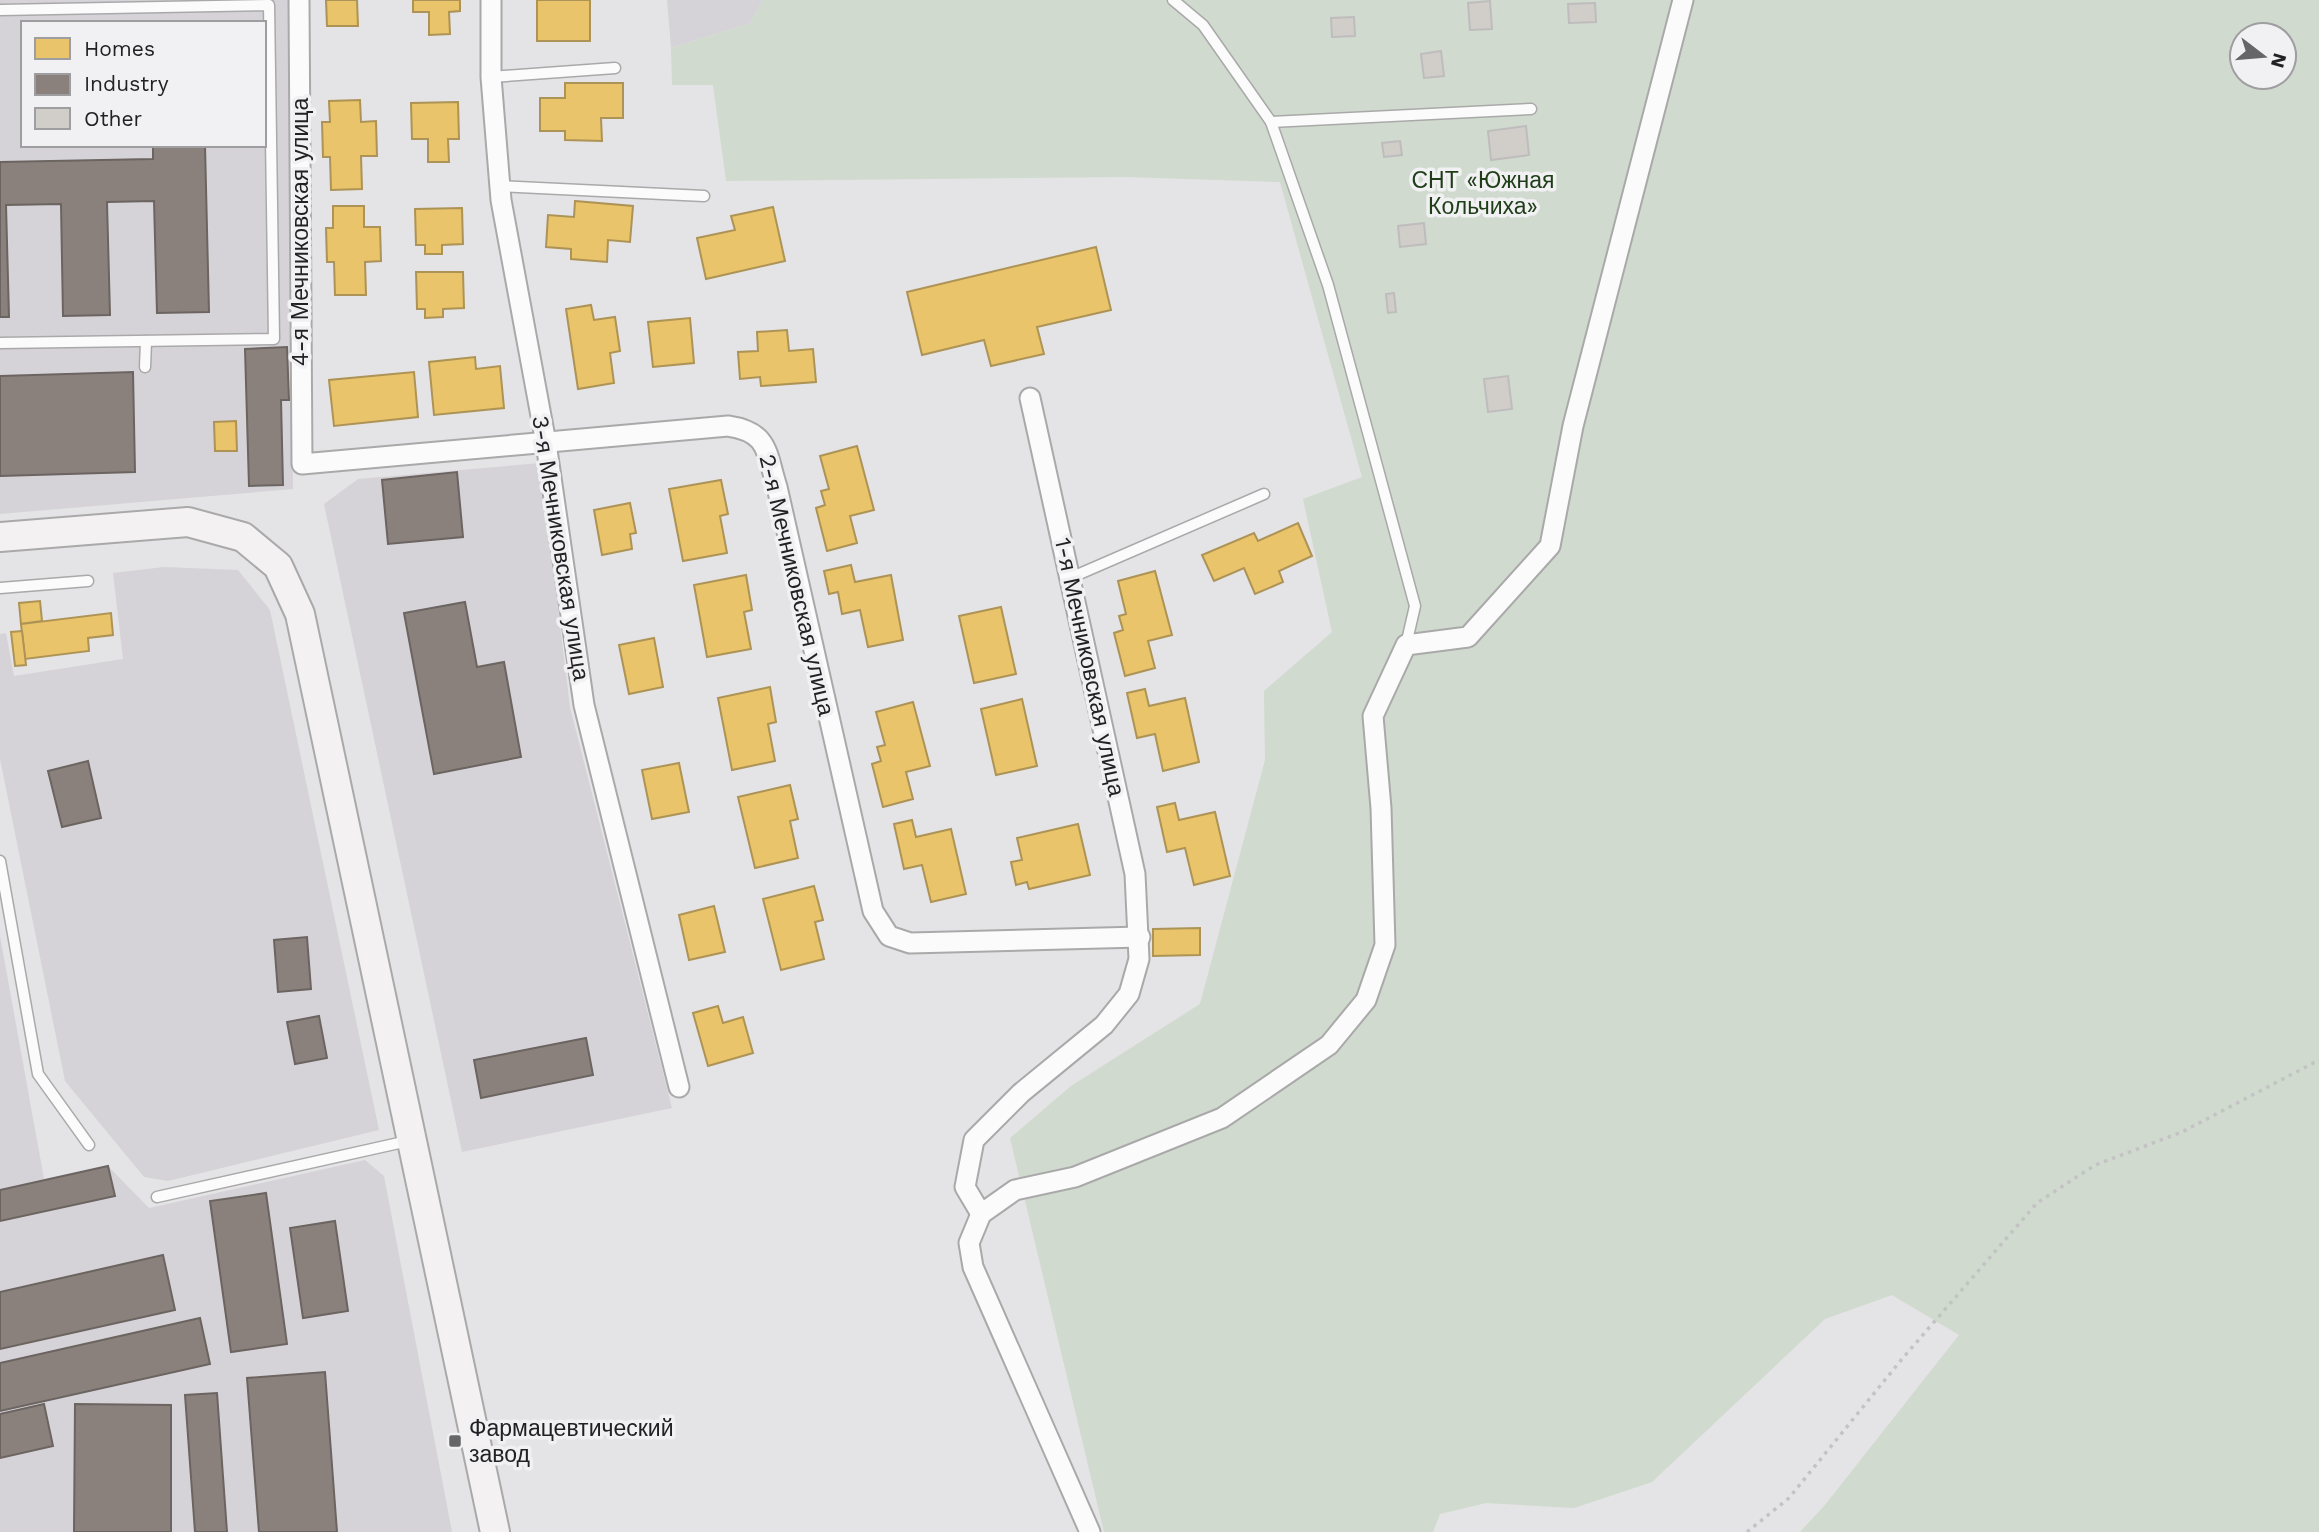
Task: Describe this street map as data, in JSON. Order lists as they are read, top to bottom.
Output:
{
  "streets": {
    "street": [
      "4-я Мечниковская улица",
      "3-я Мечниковская улица",
      "2-я Мечниковская улица",
      "1-я Мечниковская улица"
    ]
  },
  "crossings": [
    ["4-я Мечниковская улица", "2-я Мечниковская улица"],
    ["3-я Мечниковская улица", "2-я Мечниковская улица"],
    ["2-я Мечниковская улица", "1-я Мечниковская улица"]
  ],
  "parks": ["СНТ «Южная Кольчиха»"],
  "places": {
    "transit": ["Фармацевтический завод"]
  },
  "legend": ["Homes", "Industry", "Other"],
  "north": "right"
}
